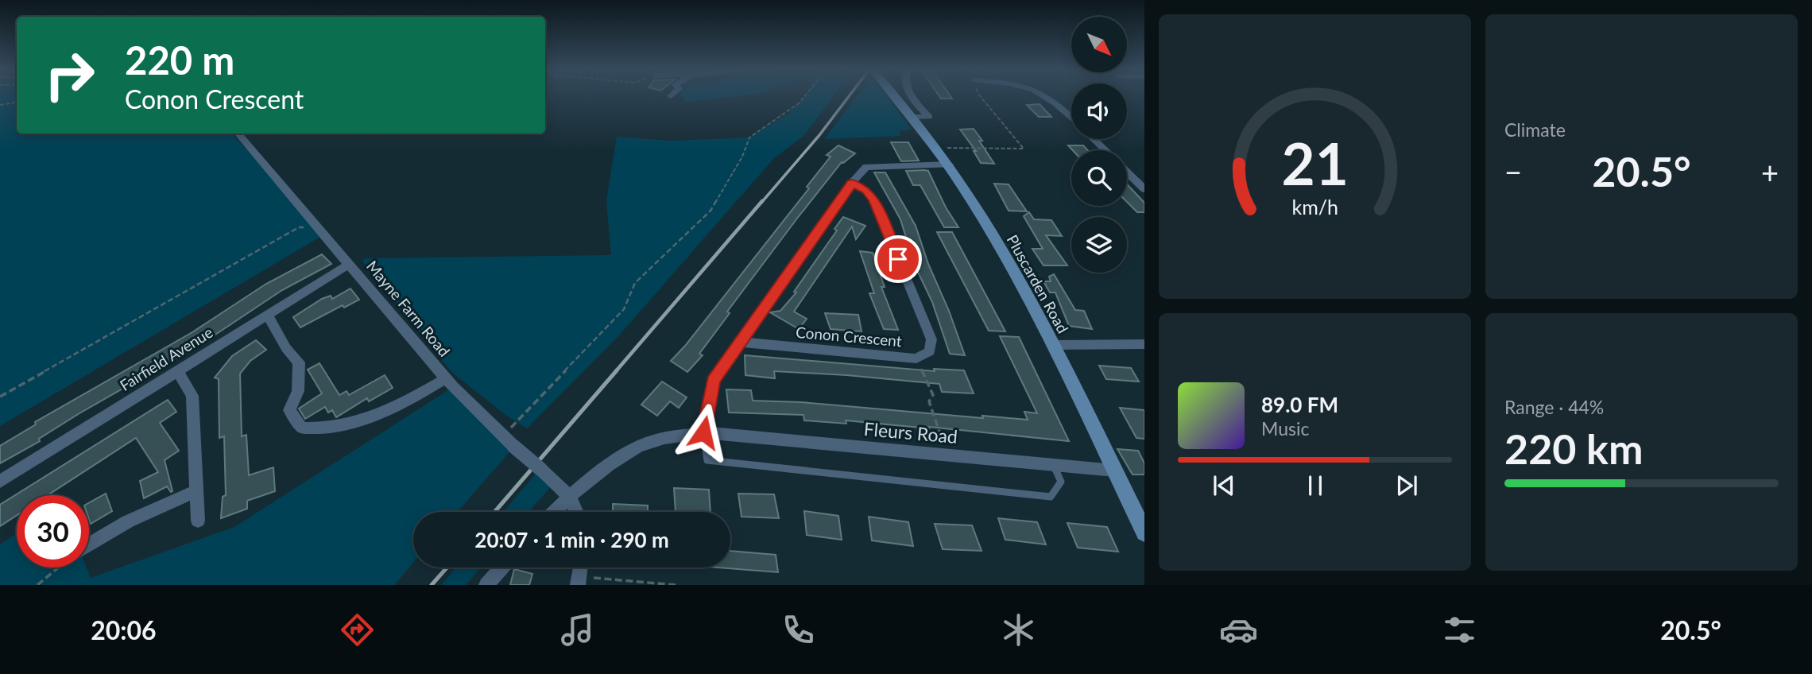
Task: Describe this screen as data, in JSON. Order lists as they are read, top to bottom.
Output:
{
  "streets": {
    "main road": ["Pluscarden Road"],
    "street": [
      "Mayne Farm Road",
      "Conon Crescent",
      "Fairfield Avenue",
      "Fleurs Road"
    ]
  },
  "crossings": [
    ["Pluscarden Road", "Fleurs Road"],
    ["Mayne Farm Road", "Fairfield Avenue"],
    ["Mayne Farm Road", "Fleurs Road"]
  ],
  "north": "bottom right",
  "page": {
    "tile": [
      "Climate",
      ["Range · 44%", "220 km"]
    ],
    "turn": ["220 m", "Conon Crescent"],
    "heat": ["−", "20.5°", "+"],
    "song": ["89.0 FM", "Music"],
    "limit": "30",
    "trip": "20:07 · 1 min · 290 m",
    "tabs": ["20:06", "20.5°"],
    "gauge": ["21", "km/h"]
  }
}
